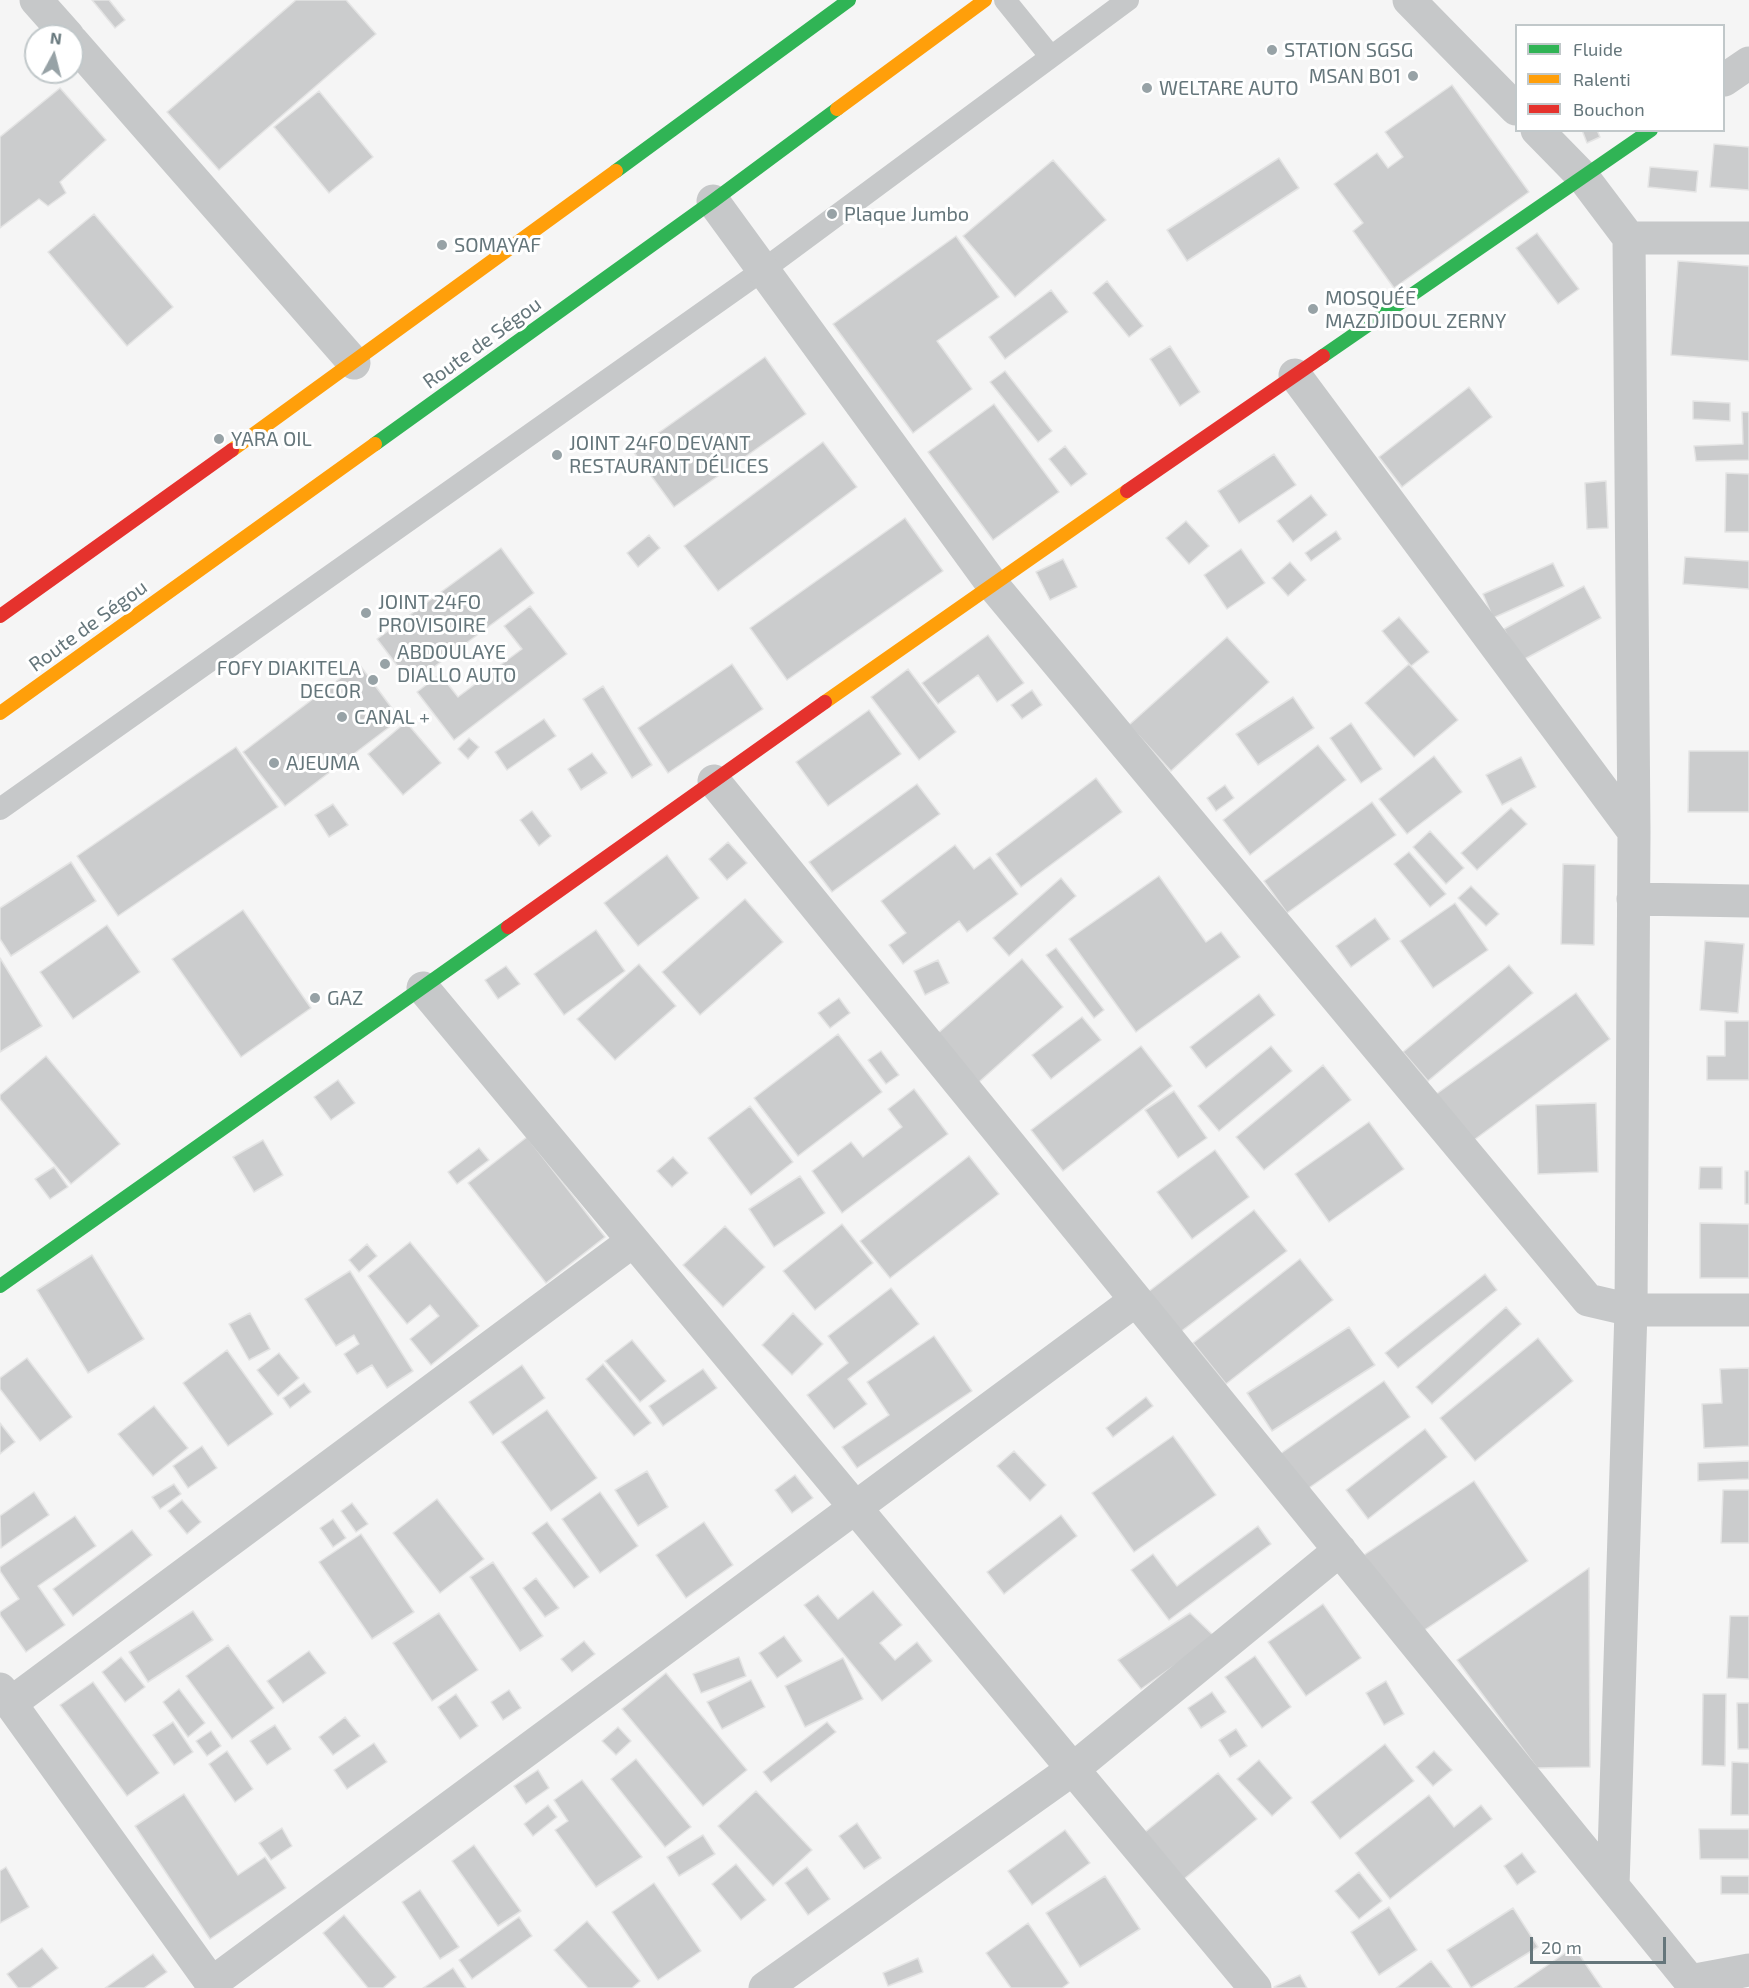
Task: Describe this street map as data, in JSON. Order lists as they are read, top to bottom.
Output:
{
  "streets": {
    "main road": ["Route de Ségou"]
  },
  "places": [
    "STATION SGSG",
    "MSAN B01",
    "WELTARE AUTO",
    "Plaque Jumbo",
    "SOMAYAF",
    "MOSQUÉE MAZDJIDOUL ZERNY",
    "YARA OIL",
    "JOINT 24FO DEVANT RESTAURANT DÉLICES",
    "JOINT 24FO PROVISOIRE",
    "ABDOULAYE DIALLO AUTO",
    "FOFY DIAKITELA DECOR",
    "CANAL +",
    "AJEUMA",
    "GAZ"
  ],
  "legend": ["Fluide", "Ralenti", "Bouchon"],
  "scale_bar": "20 m",
  "north": "top"
}
